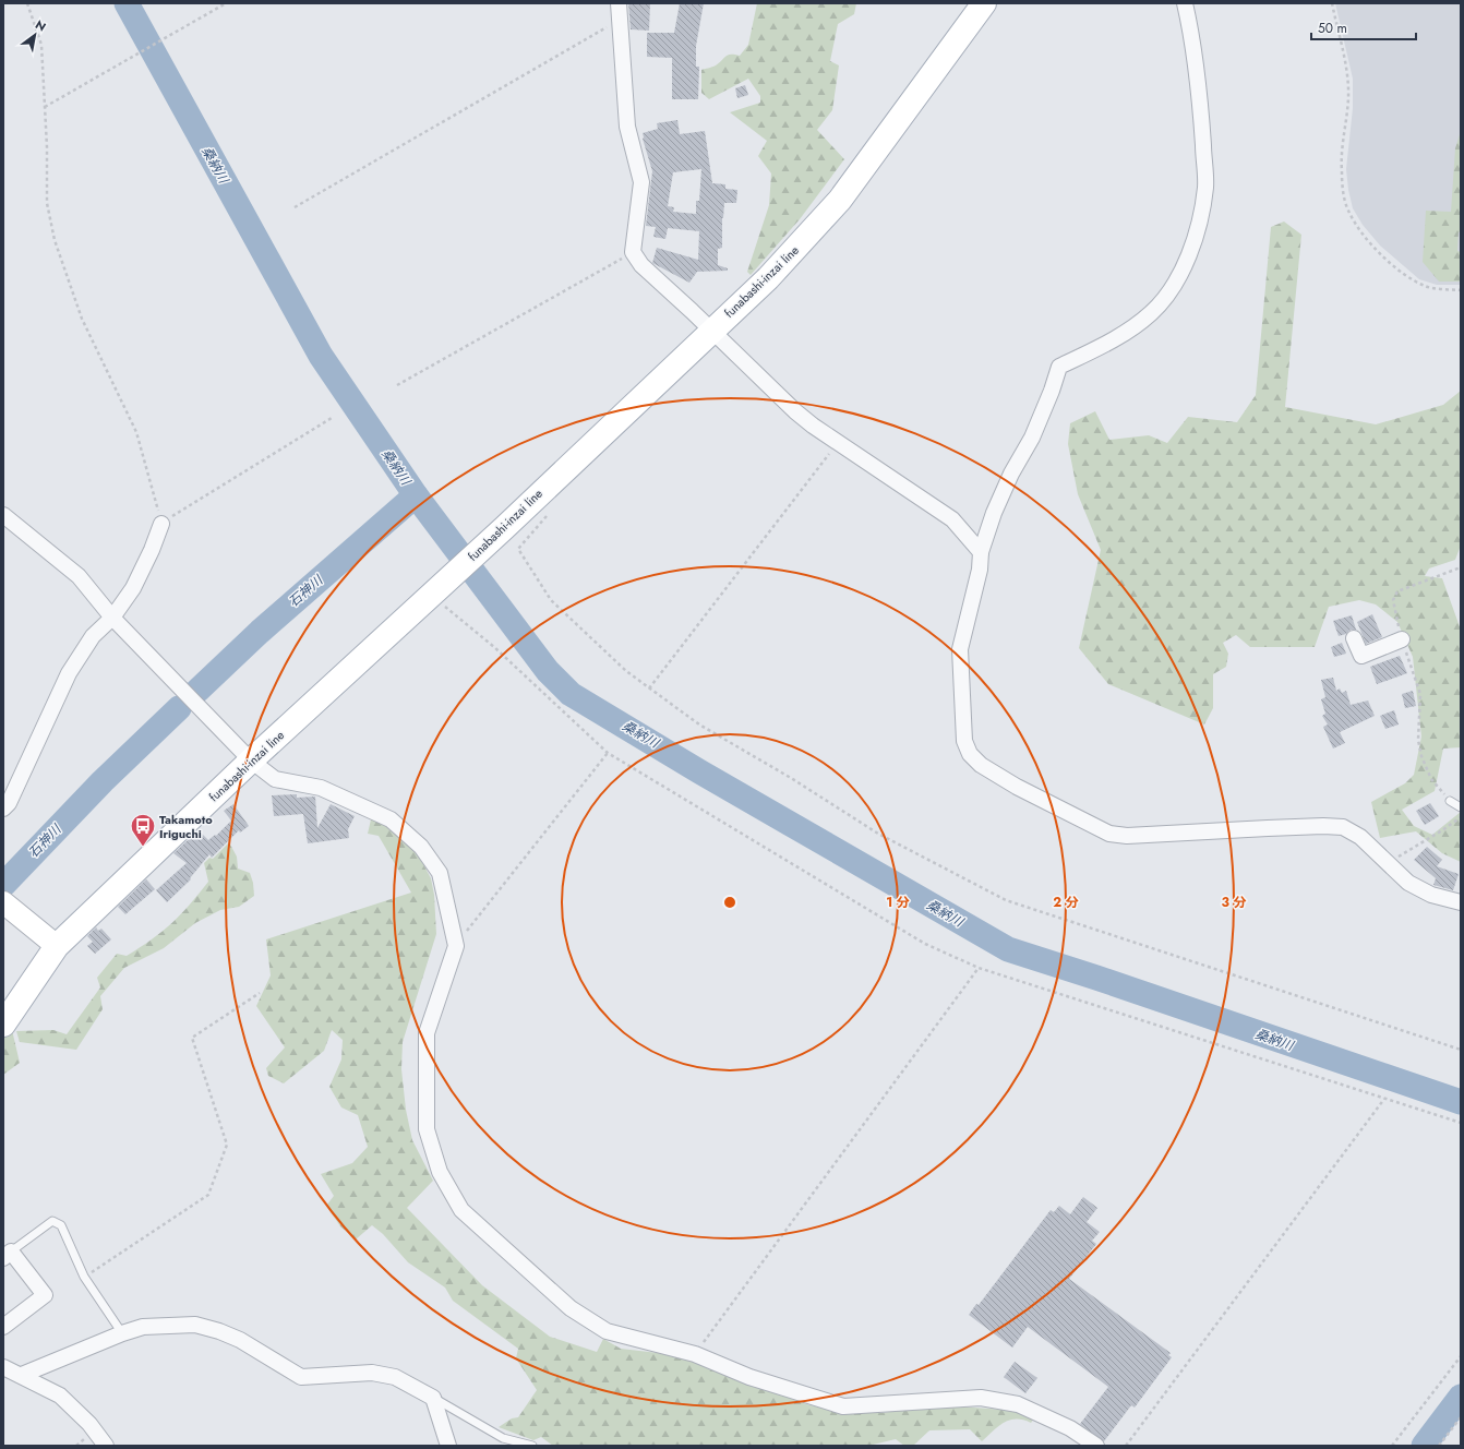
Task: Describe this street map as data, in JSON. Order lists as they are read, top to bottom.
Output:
{
  "streets": {
    "main road": ["funabashi-inzai line"]
  },
  "water": ["桑納川", "石神川"],
  "places": {
    "bus stop": ["Takamoto Iriguchi"]
  },
  "scale_bar": "50 m",
  "north": "top right",
  "rings": ["1 分", "2 分", "3 分"]
}
